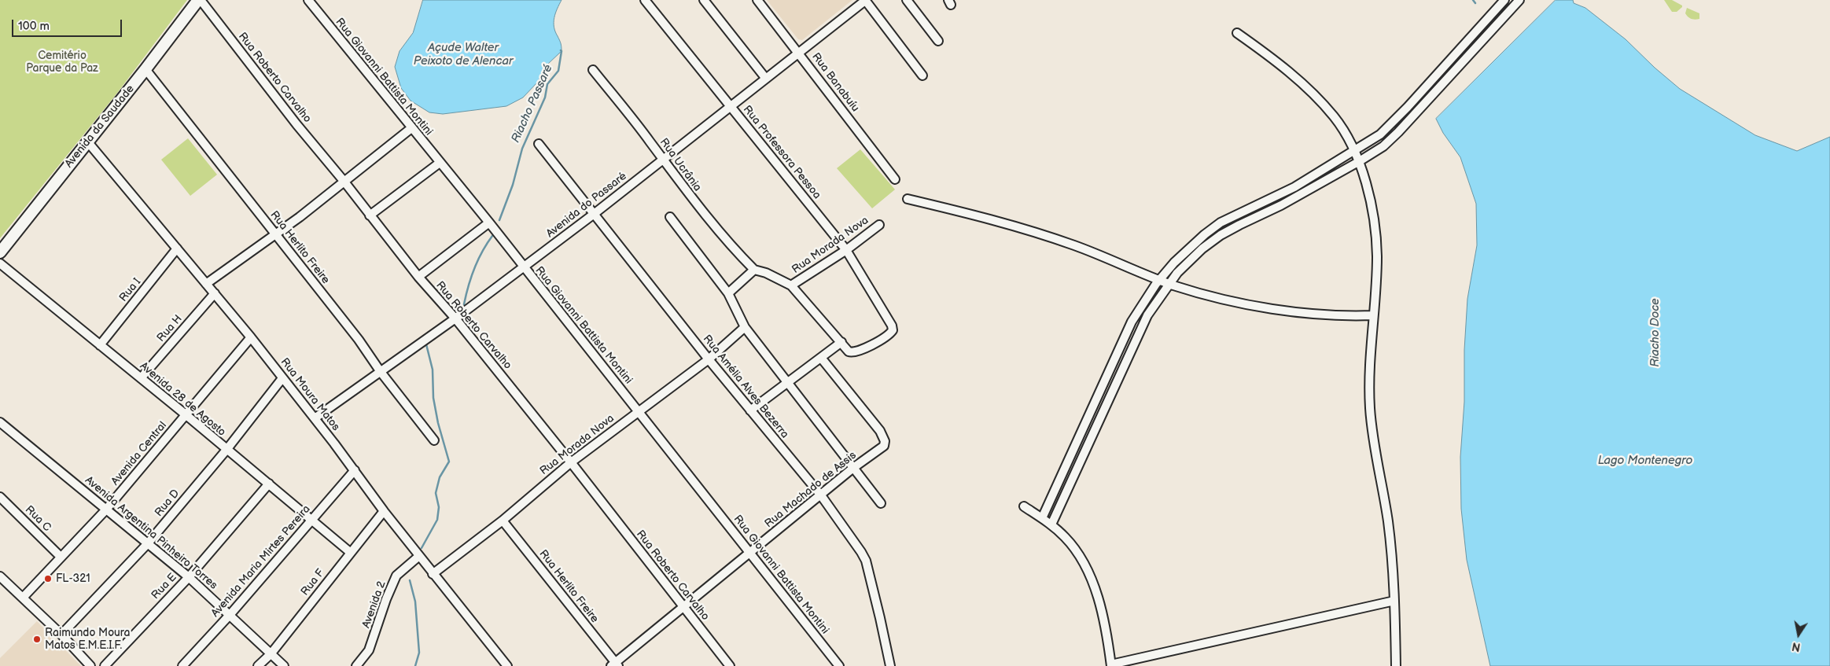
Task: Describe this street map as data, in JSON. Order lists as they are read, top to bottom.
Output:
{
  "streets": {
    "street": [
      "Rua Giovanni Battista Montini",
      "Rua Roberto Carvalho",
      "Rua Banabuíu",
      "Avenida da Saudade",
      "Rua Professora Pessoa",
      "Rua Ucrânia",
      "Avenida do Passaré",
      "Rua Morada Nova",
      "Rua Herlito Freire",
      "Rua I",
      "Rua H",
      "Rua Amélia Alves Bezerra",
      "Rua Moura Matos",
      "Avenida 28 de Agosto",
      "Avenida Central",
      "Rua Machado de Assis",
      "Rua D",
      "Rua C",
      "Avenida Argentina Pinheiro Torres",
      "Avenida Maria Mirtes Pereira",
      "Rua F",
      "Rua E",
      "Avenida 2"
    ]
  },
  "crossings": [
    ["Rua Giovanni Battista Montini", "Avenida do Passaré"],
    ["Rua Giovanni Battista Montini", "Rua Morada Nova"],
    ["Rua Giovanni Battista Montini", "Rua Machado de Assis"],
    ["Rua Roberto Carvalho", "Avenida da Saudade"],
    ["Rua Roberto Carvalho", "Avenida do Passaré"],
    ["Rua Roberto Carvalho", "Rua Morada Nova"],
    ["Rua Roberto Carvalho", "Rua Machado de Assis"],
    ["Rua Banabuíu", "Avenida do Passaré"],
    ["Avenida da Saudade", "Rua Herlito Freire"],
    ["Avenida da Saudade", "Rua Moura Matos"],
    ["Rua Professora Pessoa", "Avenida do Passaré"],
    ["Rua Professora Pessoa", "Rua Morada Nova"],
    ["Rua Ucrânia", "Avenida do Passaré"],
    ["Rua Ucrânia", "Rua Morada Nova"],
    ["Avenida do Passaré", "Rua Herlito Freire"],
    ["Avenida do Passaré", "Rua Amélia Alves Bezerra"],
    ["Avenida do Passaré", "Rua Moura Matos"],
    ["Rua Morada Nova", "Rua Herlito Freire"],
    ["Rua Morada Nova", "Rua Amélia Alves Bezerra"],
    ["Rua Morada Nova", "Rua Moura Matos"],
    ["Rua Herlito Freire", "Rua Machado de Assis"],
    ["Rua I", "Rua Moura Matos"],
    ["Rua I", "Avenida 28 de Agosto"],
    ["Rua H", "Rua Moura Matos"],
    ["Rua H", "Avenida 28 de Agosto"],
    ["Rua Amélia Alves Bezerra", "Rua Machado de Assis"],
    ["Rua Moura Matos", "Avenida Central"],
    ["Rua Moura Matos", "Rua D"],
    ["Rua Moura Matos", "Avenida Maria Mirtes Pereira"],
    ["Rua Moura Matos", "Rua F"],
    ["Rua Moura Matos", "Avenida 2"],
    ["Avenida 28 de Agosto", "Avenida Central"],
    ["Avenida 28 de Agosto", "Rua D"],
    ["Avenida 28 de Agosto", "Avenida Maria Mirtes Pereira"],
    ["Avenida 28 de Agosto", "Rua F"],
    ["Avenida 28 de Agosto", "Rua E"],
    ["Avenida Central", "Rua C"],
    ["Avenida Central", "Avenida Argentina Pinheiro Torres"],
    ["Rua D", "Avenida Argentina Pinheiro Torres"],
    ["Avenida Argentina Pinheiro Torres", "Avenida Maria Mirtes Pereira"],
    ["Avenida Argentina Pinheiro Torres", "Rua F"],
    ["Avenida Argentina Pinheiro Torres", "Rua E"]
  ],
  "water": [
    "Açude Walter Peixoto de Alencar",
    "Riacho Passaré",
    "Riacho Doce",
    "Lago Montenegro"
  ],
  "parks": ["Cemitério Parque da Paz"],
  "places": ["FL-321", "Raimundo Moura Matos E.M.E.I.F."],
  "scale_bar": "100 m",
  "north": "bottom"
}
